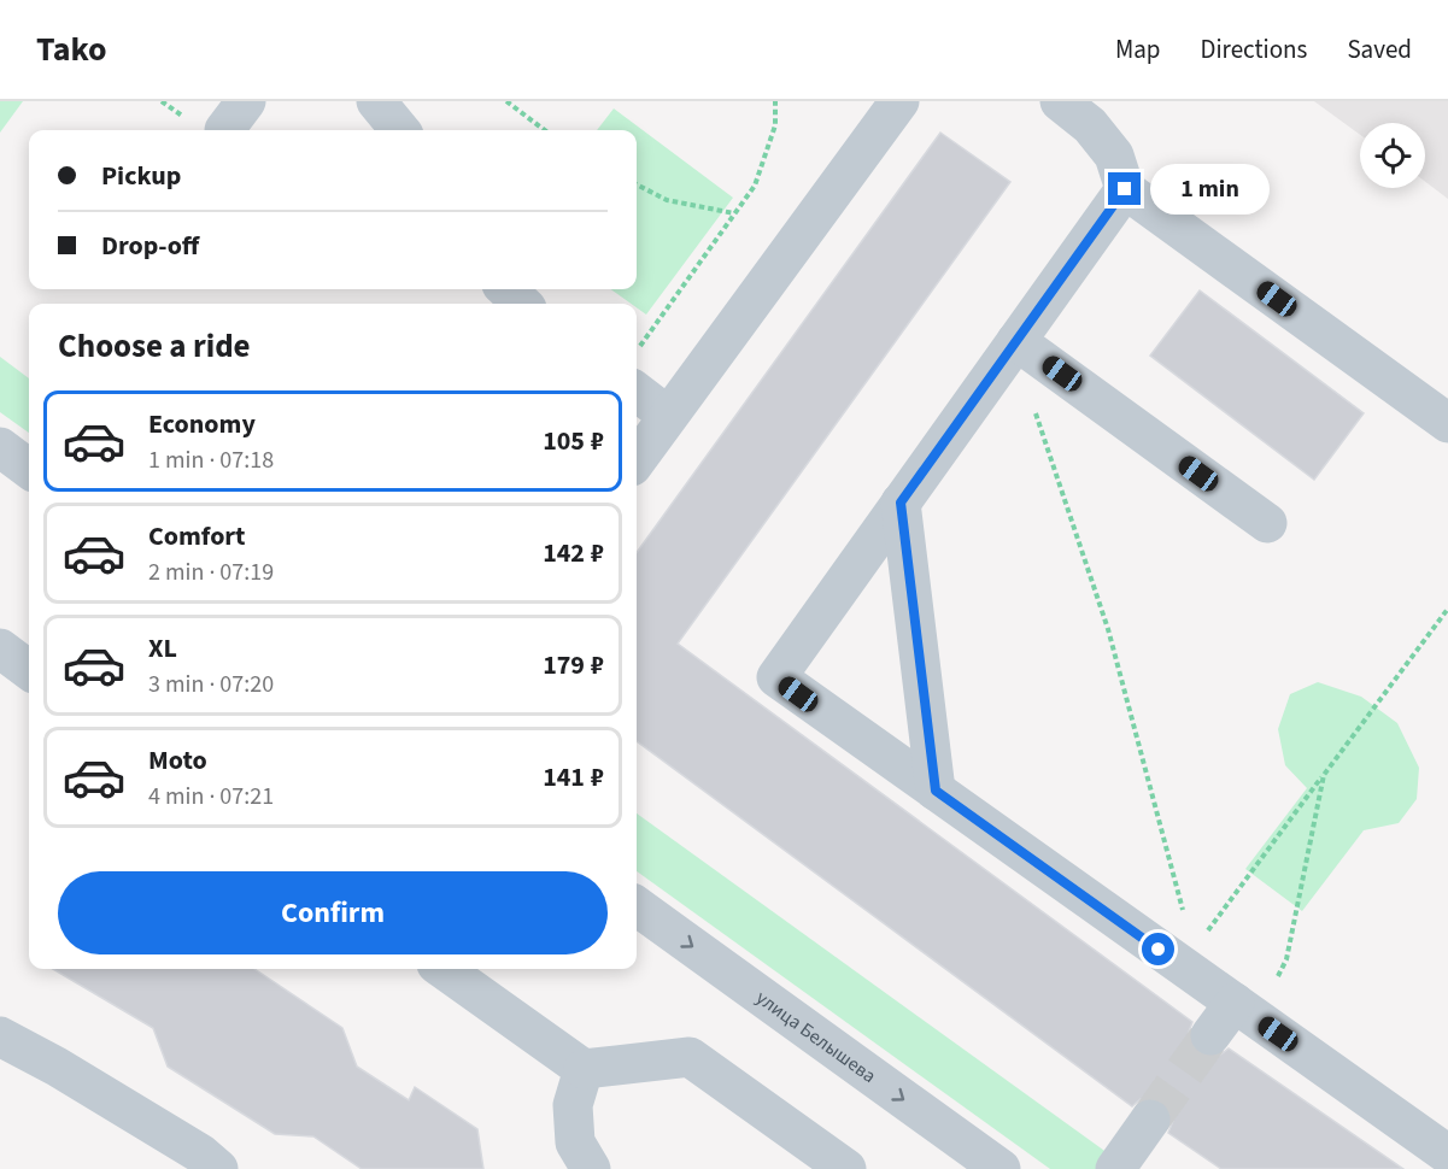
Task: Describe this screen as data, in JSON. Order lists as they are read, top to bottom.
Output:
{
  "streets": {
    "street": ["улица Белышева"]
  },
  "page": {
    "header": "Tako",
    "nav": ["Map", "Directions", "Saved"],
    "banner": ["Pickup", "Drop-off"],
    "bubble": "1 min",
    "heading": "Choose a ride",
    "list": [
      {
        "name": "Economy",
        "note": "1 min · 07:18",
        "value": "105 ₽"
      },
      {
        "name": "Comfort",
        "note": "2 min · 07:19",
        "value": "142 ₽"
      },
      {
        "name": "XL",
        "note": "3 min · 07:20",
        "value": "179 ₽"
      },
      {
        "name": "Moto",
        "note": "4 min · 07:21",
        "value": "141 ₽"
      }
    ],
    "buttons": "Confirm"
  }
}
